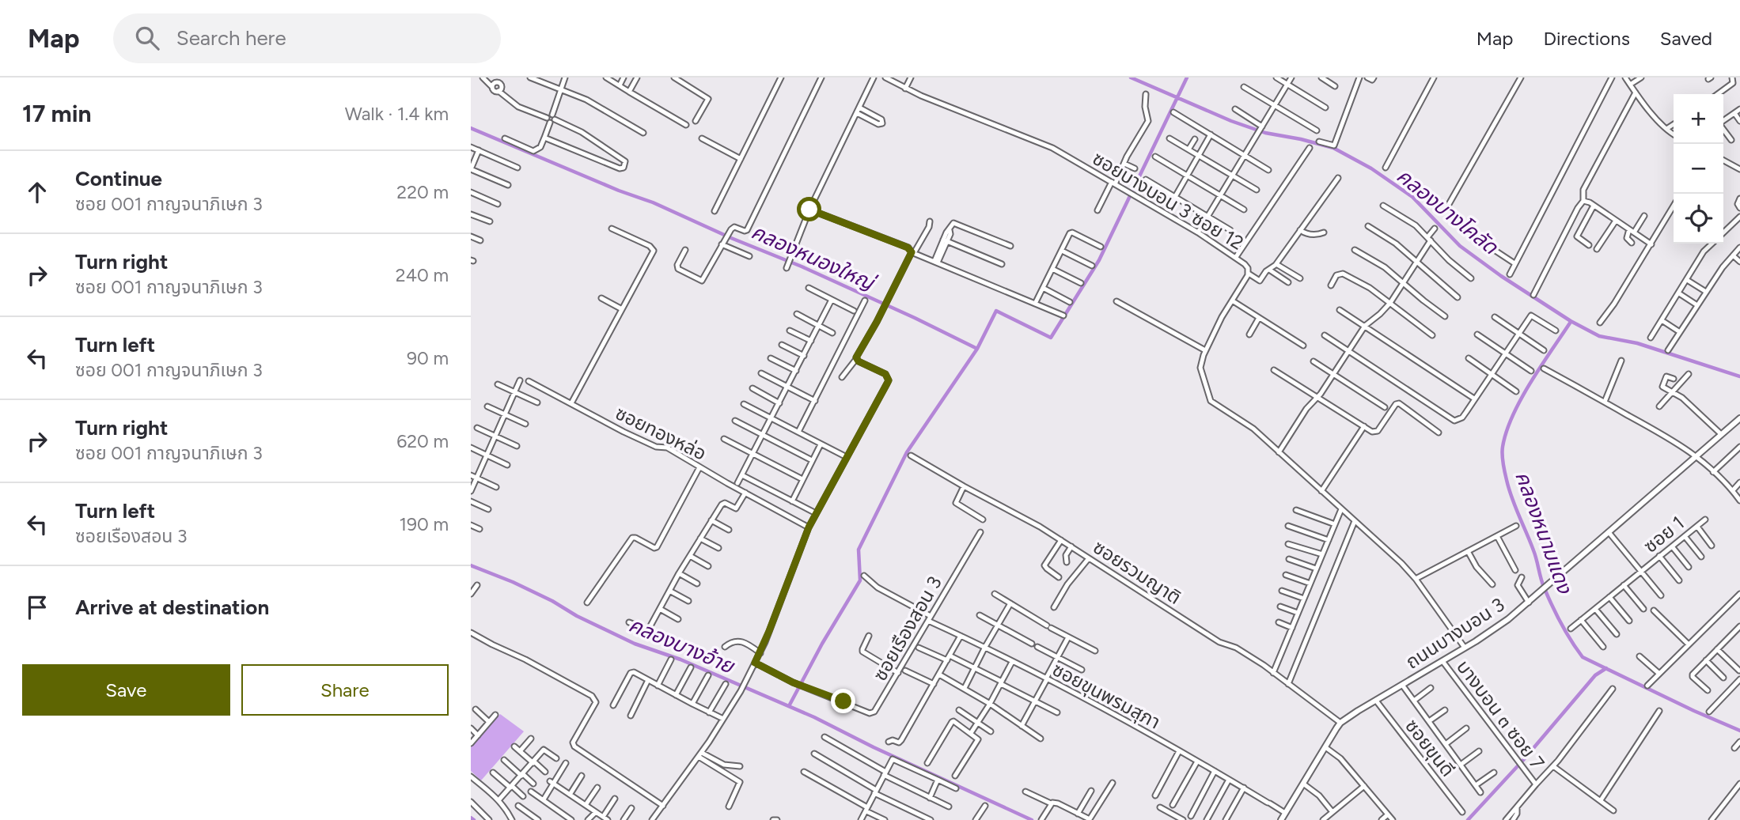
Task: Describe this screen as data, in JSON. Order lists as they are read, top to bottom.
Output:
{
  "streets": {
    "main road": ["ถนนบางบอน 3"],
    "street": [
      "ซอยบางบอน 3 ซอย 12",
      "ซอยทองหล่อ",
      "ซอย 1",
      "ซอยรวมญาติ",
      "ซอยเรืองสอน 3",
      "ซอยขุนพรมสุภา",
      "บางบอน ๓ ซอย 7",
      "ซอยขุนดี"
    ]
  },
  "crossings": [
    ["ซอยบางบอน 3 ซอย 12", "ถนนบางบอน 3"],
    ["ซอยรวมญาติ", "ถนนบางบอน 3"],
    ["ซอยเรืองสอน 3", "ซอยขุนพรมสุภา"],
    ["ถนนบางบอน 3", "ซอยขุนพรมสุภา"],
    ["ถนนบางบอน 3", "บางบอน ๓ ซอย 7"],
    ["ถนนบางบอน 3", "ซอยขุนดี"]
  ],
  "water": [
    "คลองบางโคลัด",
    "คลองหนองใหญ่",
    "คลองหนามแดง",
    "คลองบางอ้าย"
  ],
  "page": {
    "header": "Map",
    "search": "Search here",
    "nav": ["Map", "Directions", "Saved"],
    "heading": ["17 min", "Walk · 1.4 km"],
    "map_buttons": ["+", "−"],
    "list": [
      ["Continue", "ซอย 001 กาญจนาภิเษก 3", "220 m"],
      ["Turn right", "ซอย 001 กาญจนาภิเษก 3", "240 m"],
      ["Turn left", "ซอย 001 กาญจนาภิเษก 3", "90 m"],
      ["Turn right", "ซอย 001 กาญจนาภิเษก 3", "620 m"],
      ["Turn left", "ซอยเรืองสอน 3", "190 m"],
      "Arrive at destination"
    ],
    "buttons": ["Save", "Share"]
  }
}
